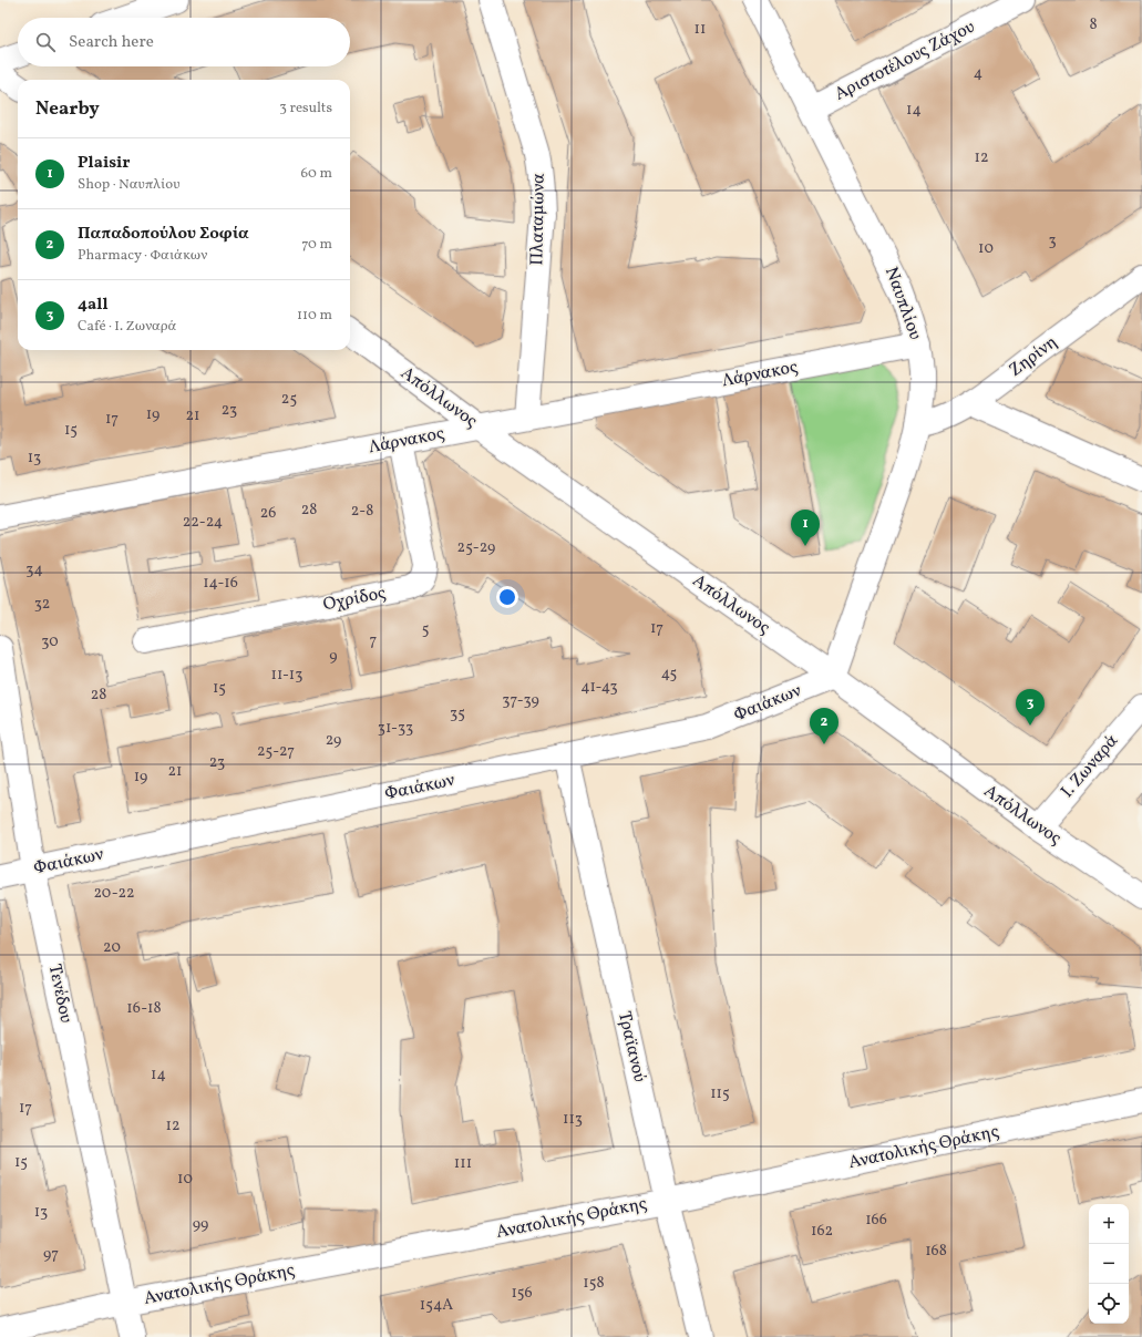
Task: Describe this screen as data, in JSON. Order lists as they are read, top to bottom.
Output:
{
  "streets": {
    "street": [
      "Αριστοτέλους Ζάχου",
      "Πλαταμώνα",
      "Ναυπλίου",
      "Ζηρίνη",
      "Λάρνακος",
      "Απόλλωνος",
      "Οχρίδος",
      "Φαιάκων",
      "Ι. Ζωναρά",
      "Τενέδου",
      "Τραϊανού",
      "Ανατολικής Θράκης"
    ]
  },
  "crossings": [
    ["Αριστοτέλους Ζάχου", "Ναυπλίου"],
    ["Πλαταμώνα", "Λάρνακος"],
    ["Ναυπλίου", "Ζηρίνη"],
    ["Ναυπλίου", "Λάρνακος"],
    ["Ναυπλίου", "Απόλλωνος"],
    ["Ναυπλίου", "Φαιάκων"],
    ["Λάρνακος", "Απόλλωνος"],
    ["Λάρνακος", "Οχρίδος"],
    ["Απόλλωνος", "Φαιάκων"],
    ["Απόλλωνος", "Ι. Ζωναρά"],
    ["Φαιάκων", "Τενέδου"],
    ["Φαιάκων", "Τραϊανού"],
    ["Τενέδου", "Ανατολικής Θράκης"],
    ["Τραϊανού", "Ανατολικής Θράκης"]
  ],
  "house_numbers": [
    "8",
    "11",
    "4",
    "14",
    "12",
    "3",
    "10",
    "25",
    "23",
    "19",
    "21",
    "17",
    "15",
    "13",
    "28",
    "2-8",
    "26",
    "22-24",
    "25-29",
    "34",
    "14-16",
    "32",
    "17",
    "5",
    "7",
    "30",
    "9",
    "45",
    "11-13",
    "41-43",
    "15",
    "28",
    "37-39",
    "35",
    "31-33",
    "29",
    "25-27",
    "23",
    "21",
    "19",
    "20-22",
    "20",
    "16-18",
    "14",
    "115",
    "17",
    "113",
    "12",
    "15",
    "111",
    "10",
    "13",
    "166",
    "99",
    "162",
    "168",
    "97",
    "158",
    "156",
    "154Α"
  ],
  "page": {
    "search": "Search here",
    "heading": ["Nearby", "3 results"],
    "list": [
      {
        "mark": "1",
        "name": "Plaisir",
        "note": "Shop · Ναυπλίου",
        "value": "60 m"
      },
      {
        "mark": "2",
        "name": "Παπαδοπούλου Σοφία",
        "note": "Pharmacy · Φαιάκων",
        "value": "70 m"
      },
      {
        "mark": "3",
        "name": "4all",
        "note": "Café · Ι. Ζωναρά",
        "value": "110 m"
      }
    ],
    "pins": ["1", "3", "2"],
    "map_buttons": ["+", "−"]
  }
}
